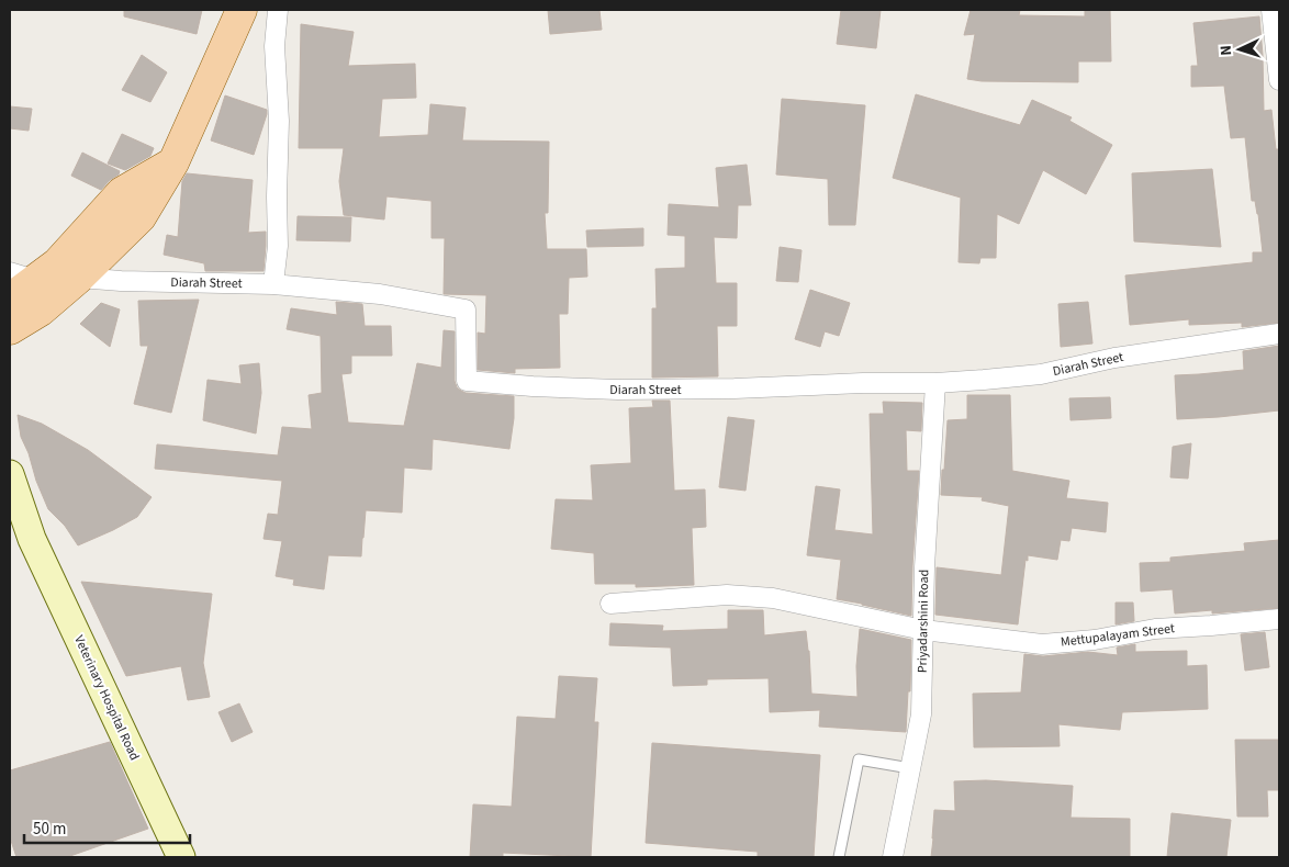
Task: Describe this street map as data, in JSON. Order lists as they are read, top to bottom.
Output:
{
  "streets": {
    "main road": ["Veterinary Hospital Road"],
    "street": ["Diarah Street", "Priyadarshini Road", "Mettupalayam Street"]
  },
  "crossings": [
    ["Diarah Street", "Priyadarshini Road"],
    ["Priyadarshini Road", "Mettupalayam Street"]
  ],
  "scale_bar": "50 m",
  "north": "left"
}
